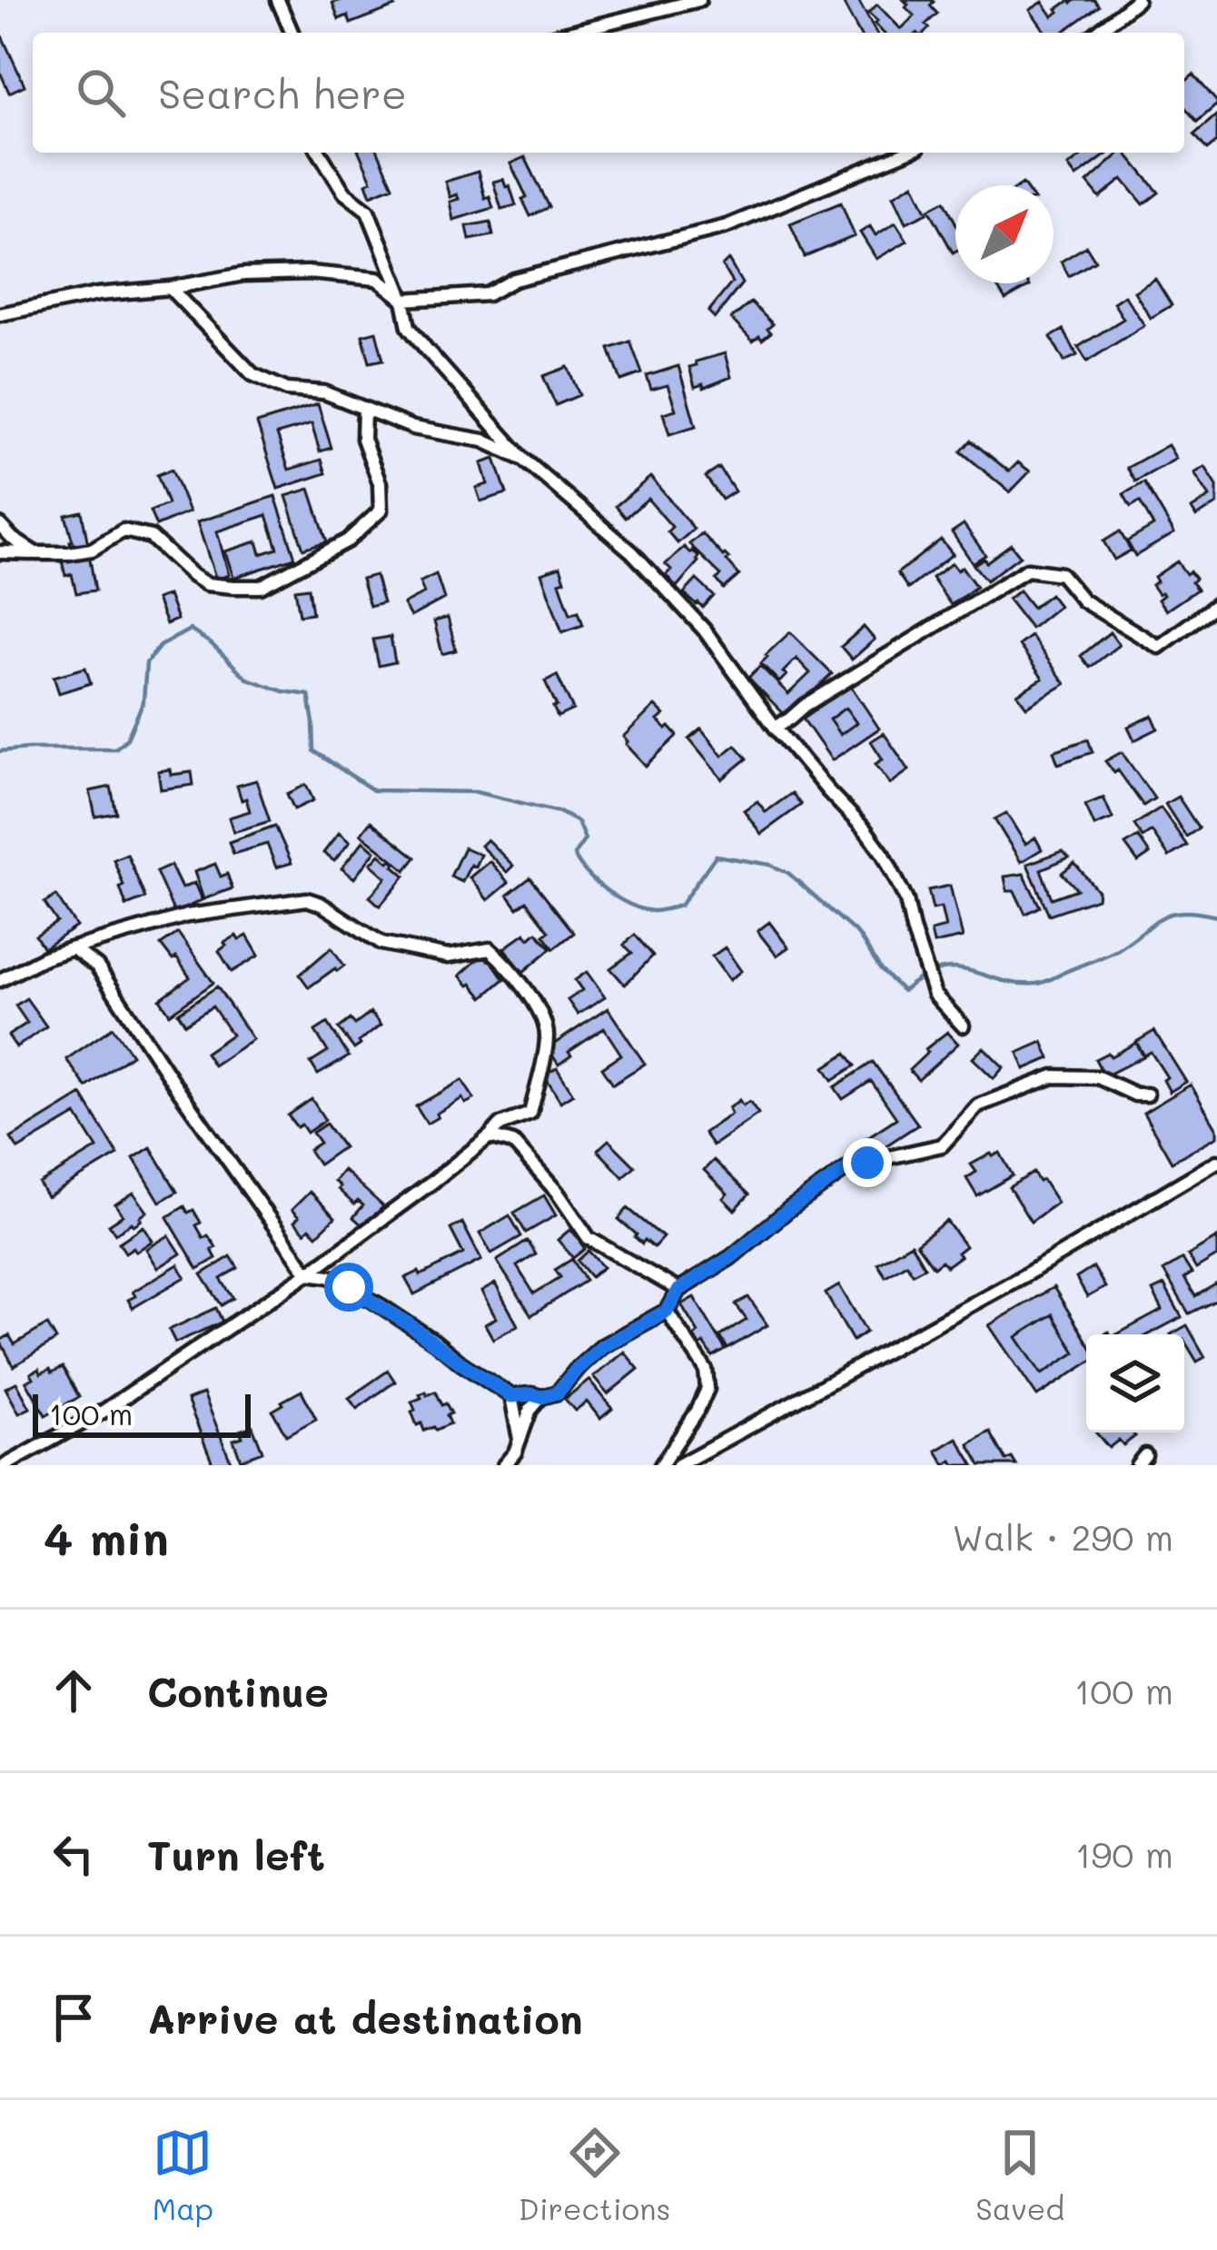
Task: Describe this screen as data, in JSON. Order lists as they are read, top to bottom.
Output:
{
  "scale_bar": "100 m",
  "north": "top right",
  "page": {
    "search": "Search here",
    "scale": "100 m",
    "heading": ["4 min", "Walk · 290 m"],
    "list": [
      ["Continue", "100 m"],
      ["Turn left", "190 m"],
      "Arrive at destination"
    ],
    "nav": ["Map", "Directions", "Saved"]
  }
}
